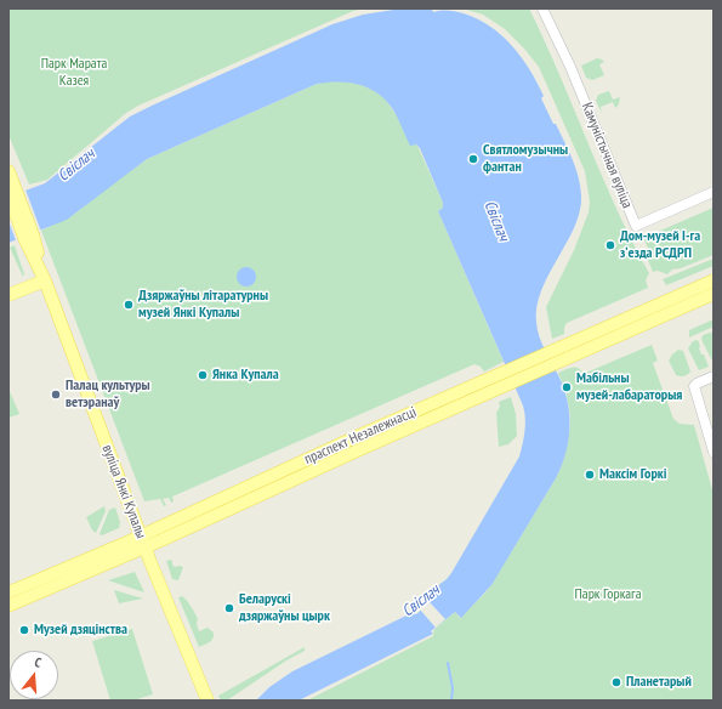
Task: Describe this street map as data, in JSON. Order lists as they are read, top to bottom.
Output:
{
  "streets": {
    "main road": ["праспект Незалежнасці", "вуліца Янкі Купалы"],
    "street": ["Камуністычная вуліца"]
  },
  "crossings": [
    ["праспект Незалежнасці", "вуліца Янкі Купалы"]
  ],
  "water": ["Свіслач"],
  "parks": ["Парк Марата Казея", "Парк Горкага"],
  "places": [
    "Святломузычны фантан",
    "Дом-музей I-га зʼезда РСДРП",
    "Дзяржаўны літаратурны музей Янкі Купалы",
    "Янка Купала",
    "Мабільны музей-лабараторыя",
    "Палац культуры ветэранаў",
    "Максім Горкі",
    "Беларускі дзяржаўны цырк",
    "Музей дзяцінства",
    "Планетарый"
  ],
  "north": "top"
}
